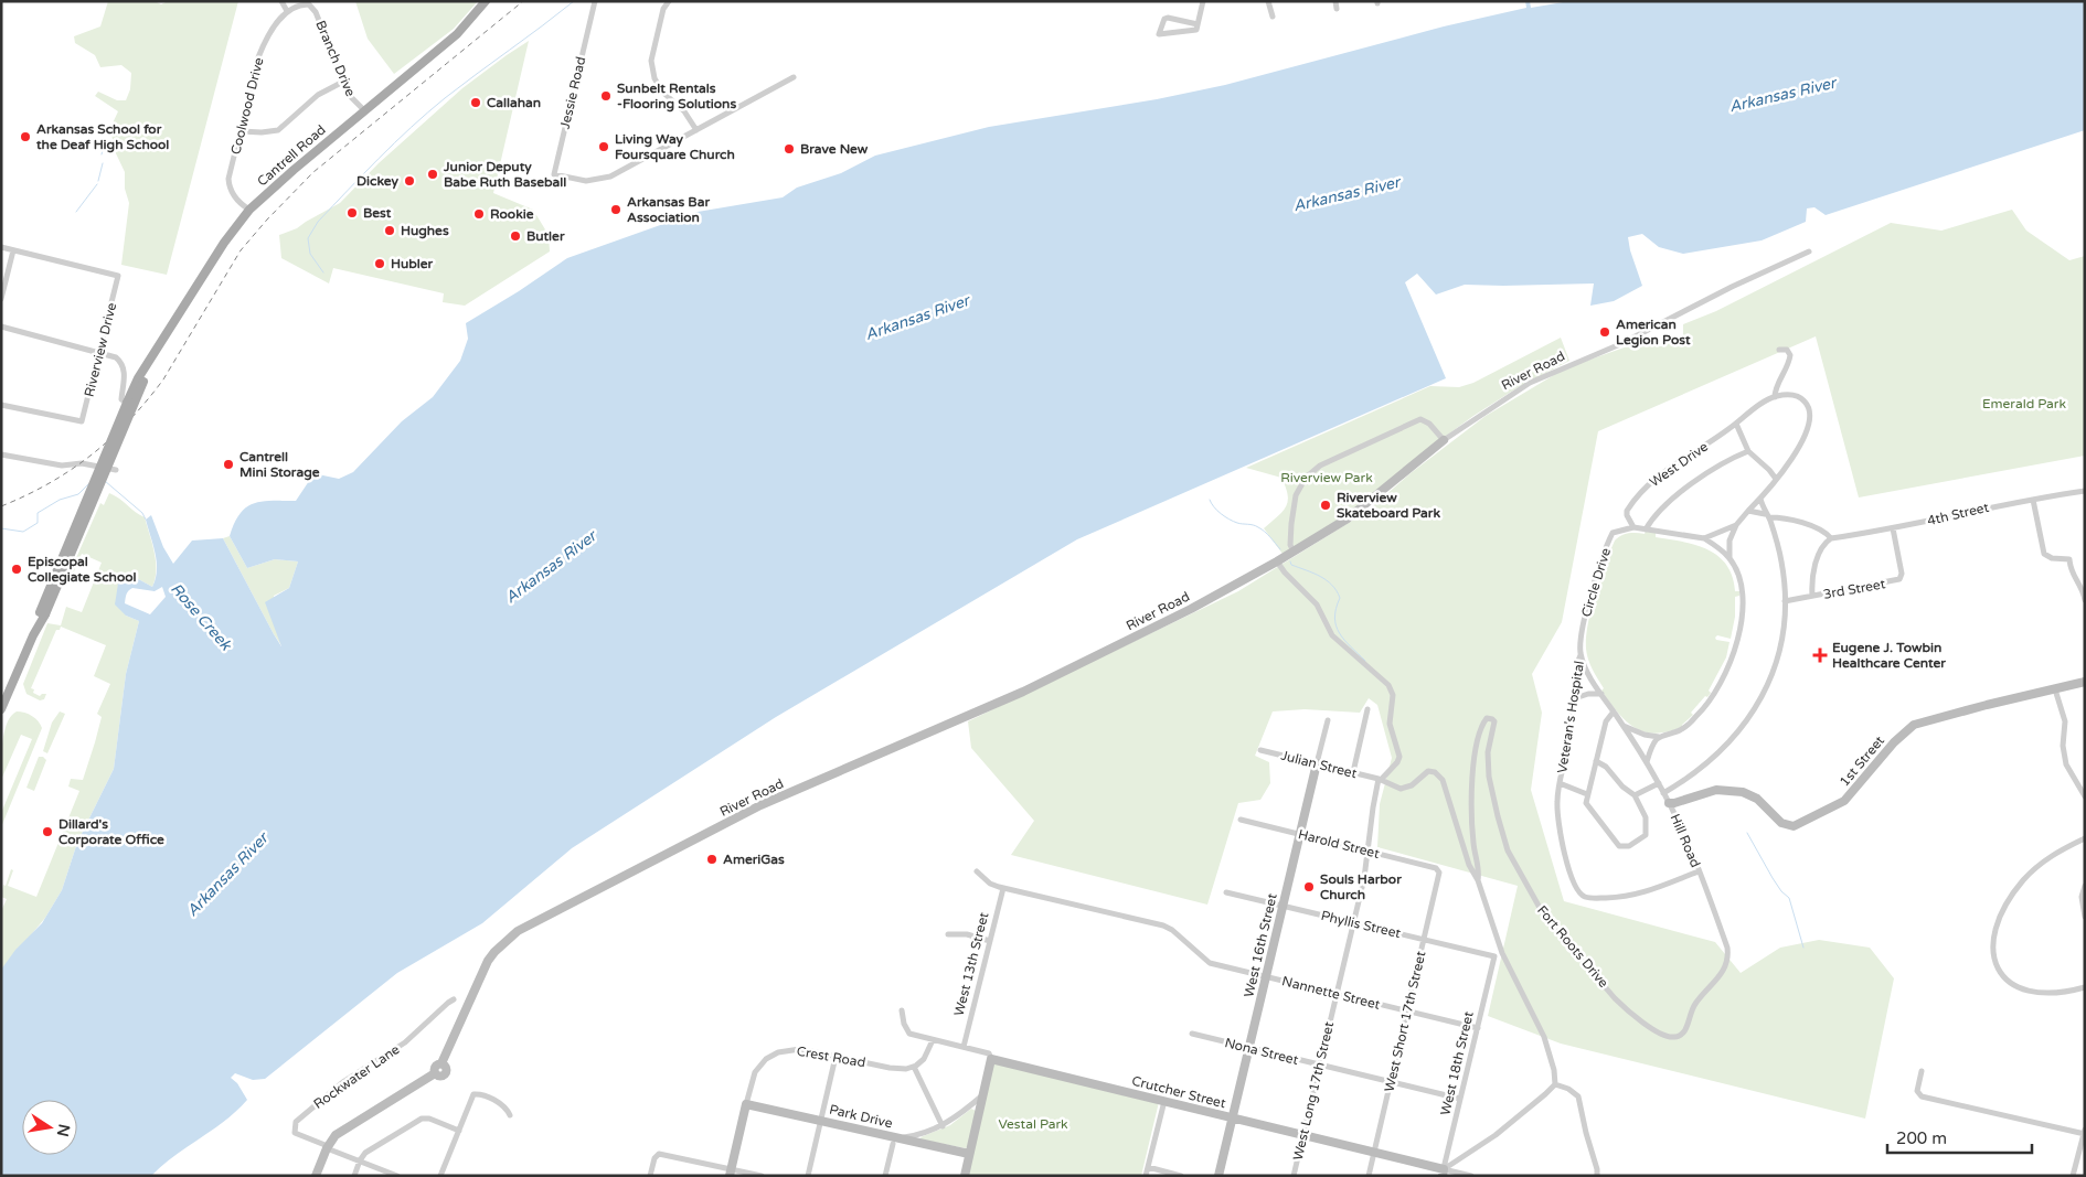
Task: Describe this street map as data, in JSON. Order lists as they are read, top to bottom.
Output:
{
  "streets": {
    "main road": ["Cantrell Road"],
    "street": [
      "Branch Drive",
      "Jessie Road",
      "Coolwood Drive",
      "Riverview Drive",
      "River Road",
      "West Drive",
      "4th Street",
      "Circle Drive",
      "3rd Street",
      "Veteran's Hospital",
      "1st Street",
      "Julian Street",
      "Hill Road",
      "Harold Street",
      "Phyllis Street",
      "West 16th Street",
      "Fort Roots Drive",
      "West 13th Street",
      "Nannette Street",
      "West Short 17th Street",
      "Nona Street",
      "Crest Road",
      "West 18th Street",
      "Rockwater Lane",
      "West Long 17th Street",
      "Crutcher Street",
      "Park Drive"
    ]
  },
  "crossings": [
    ["Branch Drive", "Coolwood Drive"],
    ["Branch Drive", "Cantrell Road"],
    ["Coolwood Drive", "Cantrell Road"],
    ["River Road", "Rockwater Lane"],
    ["West Drive", "Circle Drive"],
    ["West Drive", "Veteran's Hospital"],
    ["4th Street", "3rd Street"],
    ["Circle Drive", "Veteran's Hospital"],
    ["Veteran's Hospital", "1st Street"],
    ["Veteran's Hospital", "Hill Road"],
    ["1st Street", "Hill Road"],
    ["Julian Street", "West 16th Street"],
    ["Julian Street", "Fort Roots Drive"],
    ["Julian Street", "West Long 17th Street"],
    ["Hill Road", "Fort Roots Drive"],
    ["Harold Street", "West 16th Street"],
    ["Harold Street", "West Short 17th Street"],
    ["Harold Street", "West Long 17th Street"],
    ["Phyllis Street", "West 16th Street"],
    ["Phyllis Street", "West Short 17th Street"],
    ["Phyllis Street", "West 18th Street"],
    ["Phyllis Street", "West Long 17th Street"],
    ["West 16th Street", "Nannette Street"],
    ["West 16th Street", "Nona Street"],
    ["West 16th Street", "Crutcher Street"],
    ["Fort Roots Drive", "West Long 17th Street"],
    ["West 13th Street", "Nannette Street"],
    ["West 13th Street", "Crutcher Street"],
    ["Nannette Street", "West Short 17th Street"],
    ["Nannette Street", "West 18th Street"],
    ["Nannette Street", "West Long 17th Street"],
    ["West Short 17th Street", "Nona Street"],
    ["West Short 17th Street", "Crutcher Street"],
    ["Nona Street", "West 18th Street"],
    ["Nona Street", "West Long 17th Street"],
    ["Crest Road", "Park Drive"],
    ["West 18th Street", "Crutcher Street"],
    ["West Long 17th Street", "Crutcher Street"]
  ],
  "water": ["Arkansas River", "Rose Creek"],
  "parks": ["Emerald Park", "Riverview Park", "Vestal Park"],
  "places": {
    "other": [
      "Sunbelt Rentals -Flooring Solutions",
      "Callahan",
      "Arkansas School for the Deaf High School",
      "Living Way Foursquare Church",
      "Brave New",
      "Junior Deputy Babe Ruth Baseball",
      "Dickey",
      "Arkansas Bar Association",
      "Best",
      "Rookie",
      "Hughes",
      "Butler",
      "Hubler",
      "American Legion Post",
      "Cantrell Mini Storage",
      "Riverview Skateboard Park",
      "Episcopal Collegiate School",
      "Dillard's Corporate Office",
      "AmeriGas",
      "Souls Harbor Church"
    ],
    "health": ["Eugene J. Towbin Healthcare Center"]
  },
  "scale_bar": "200 m",
  "north": "right"
}
